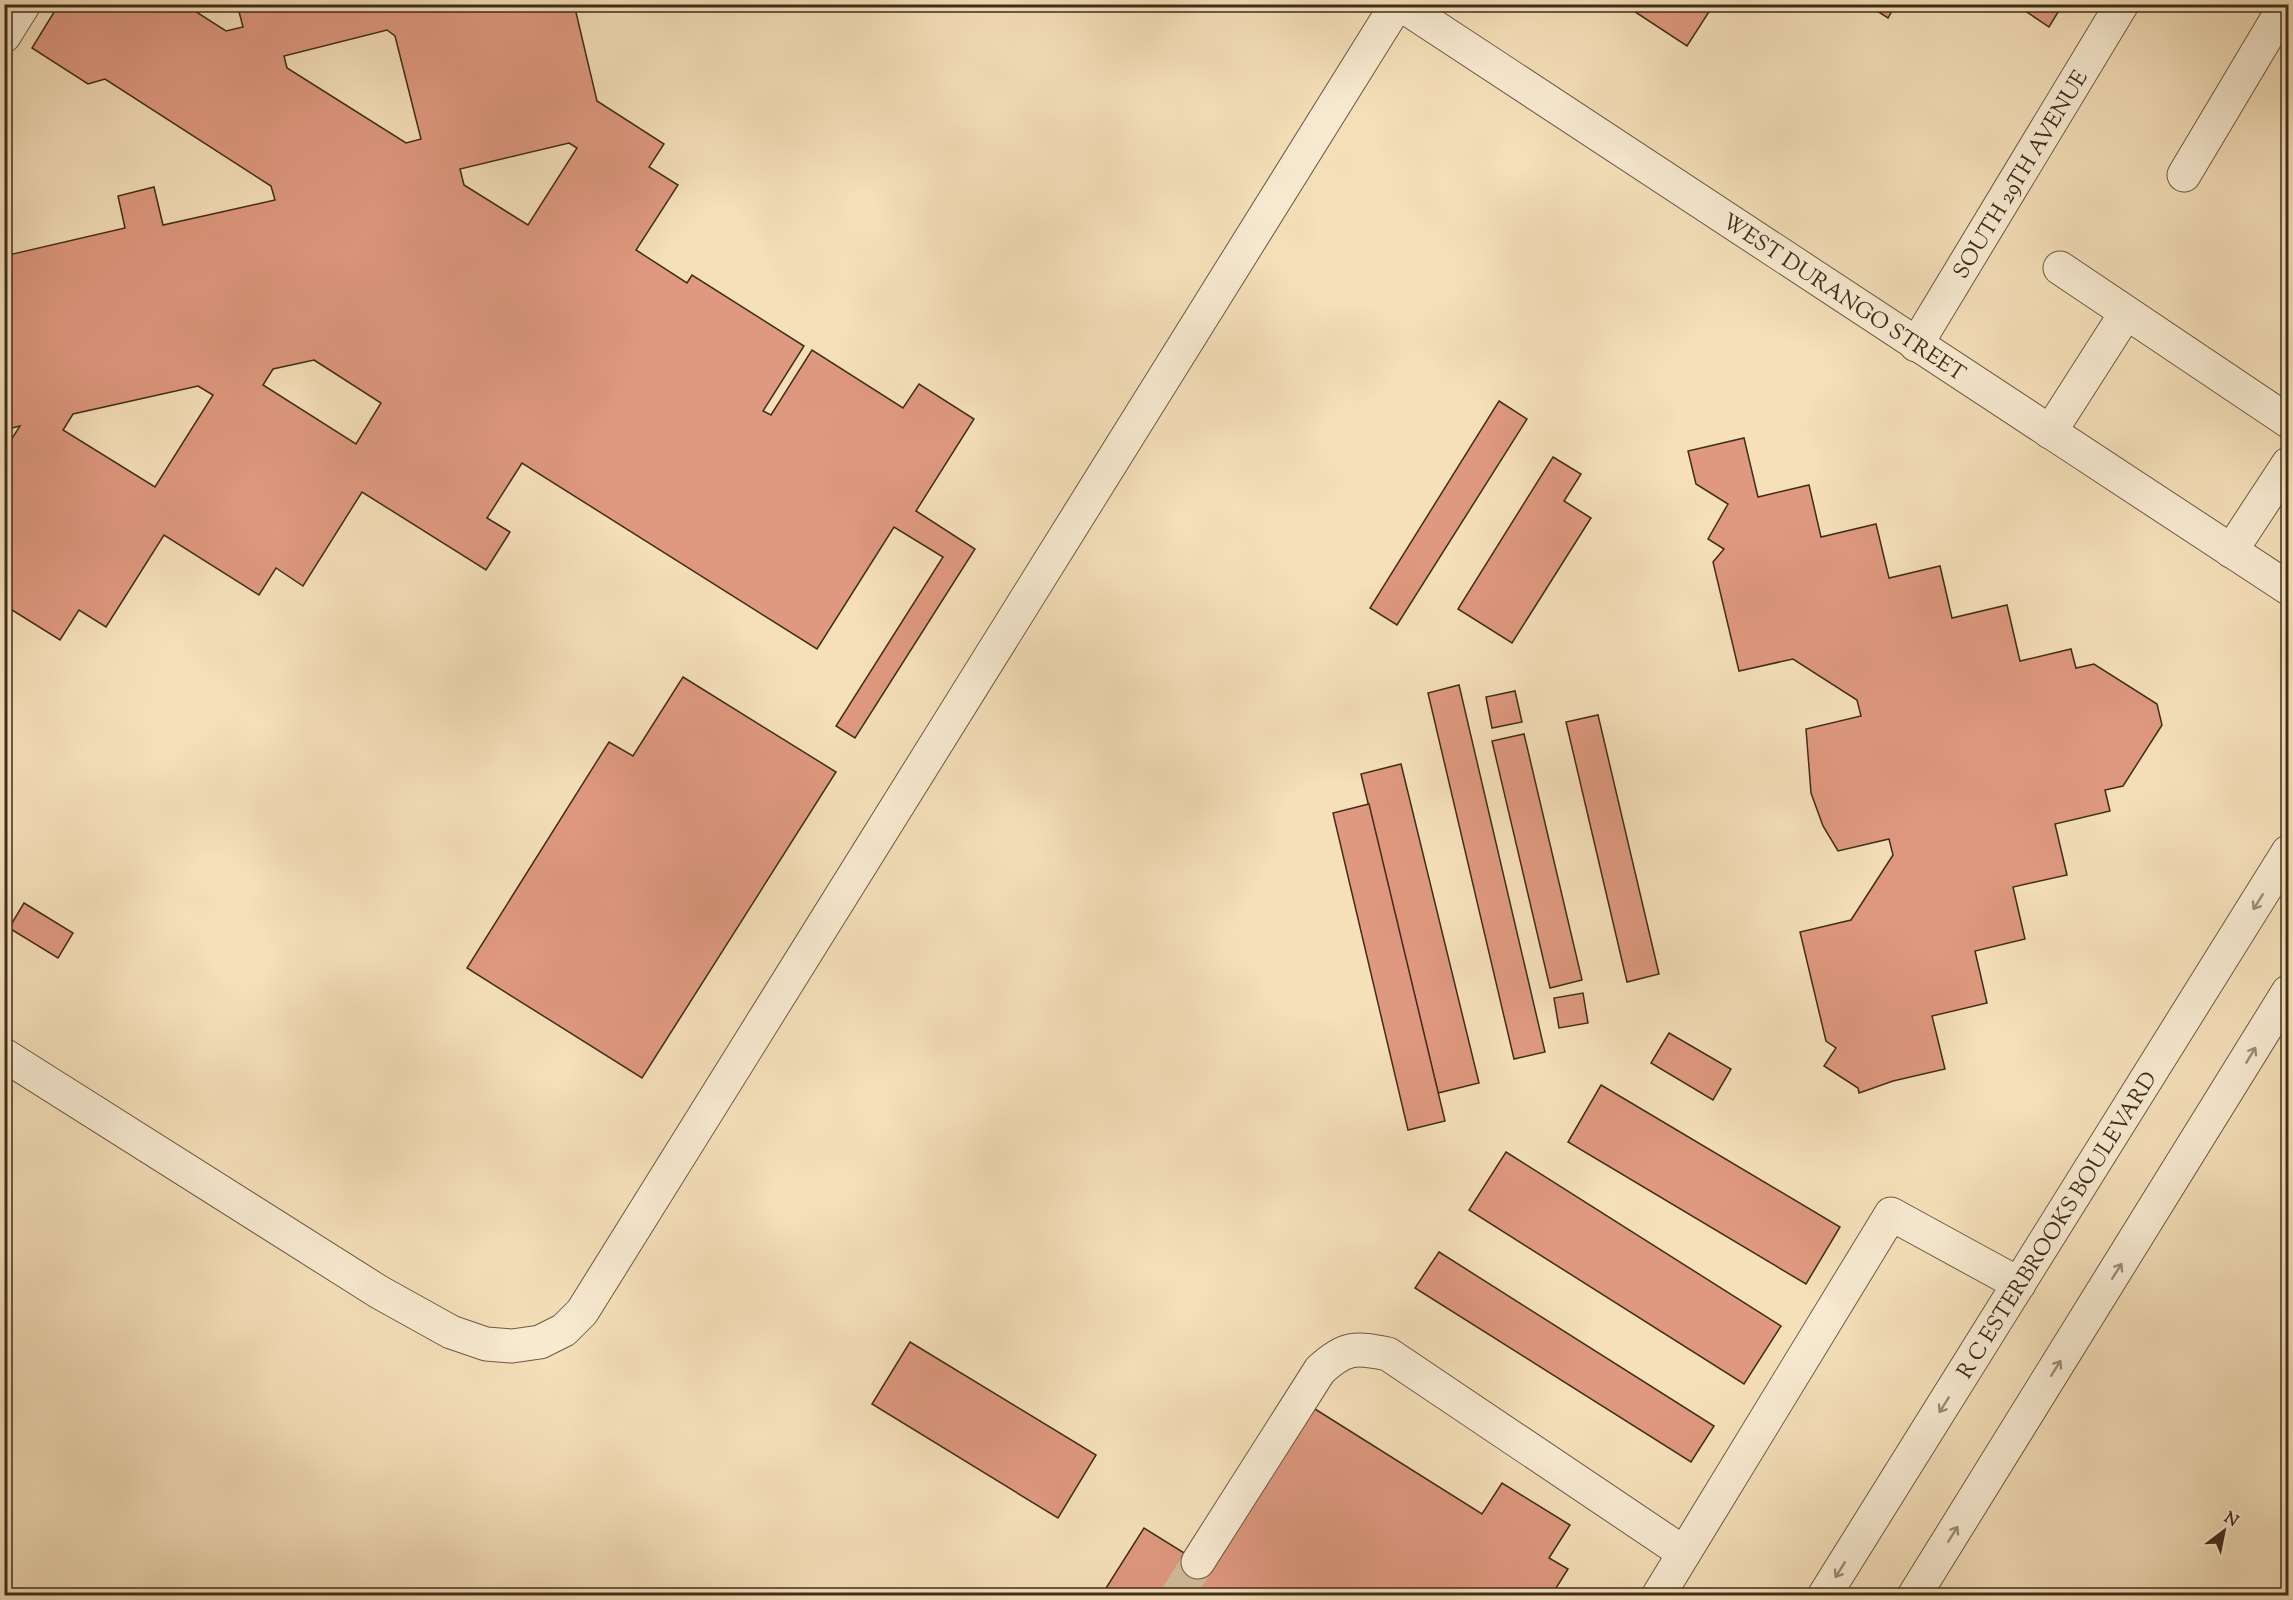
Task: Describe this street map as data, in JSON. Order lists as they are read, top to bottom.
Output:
{
  "streets": {
    "street": ["SOUTH 29TH AVENUE", "WEST DURANGO STREET", "R C ESTERBROOKS BOULEVARD"]
  },
  "crossings": [
    ["SOUTH 29TH AVENUE", "WEST DURANGO STREET"]
  ],
  "north": "top right"
}
